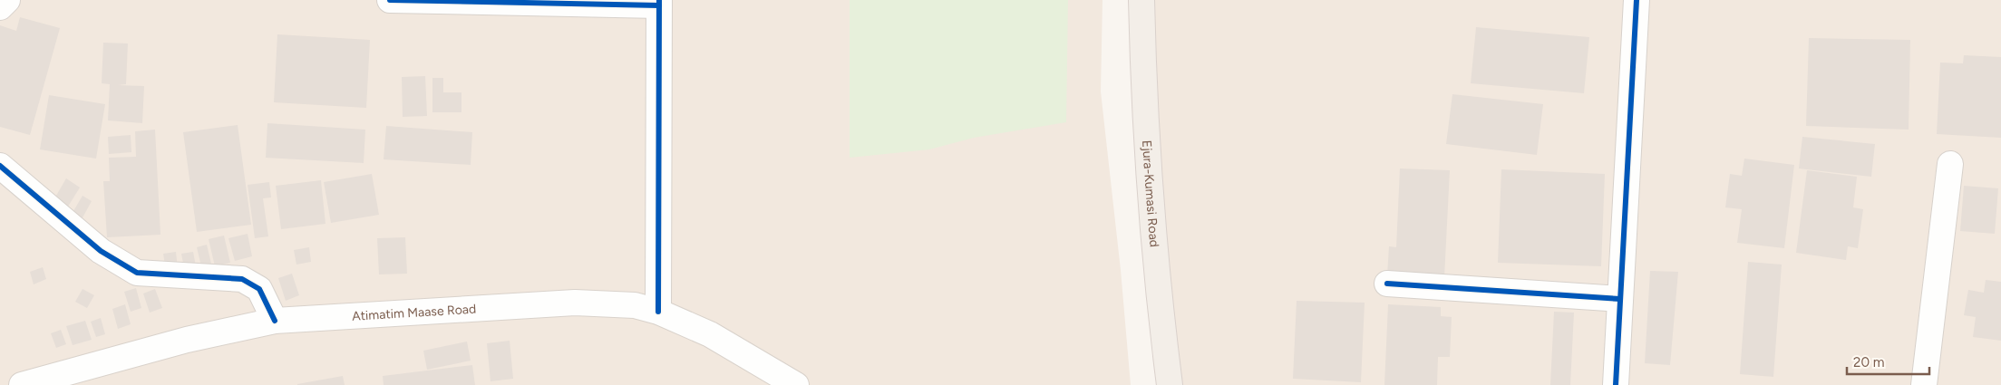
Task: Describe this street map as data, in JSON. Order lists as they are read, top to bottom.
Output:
{
  "streets": {
    "main road": ["Ejura-Kumasi Road"],
    "street": ["Atimatim Maase Road"]
  },
  "scale_bar": "20 m"
}
